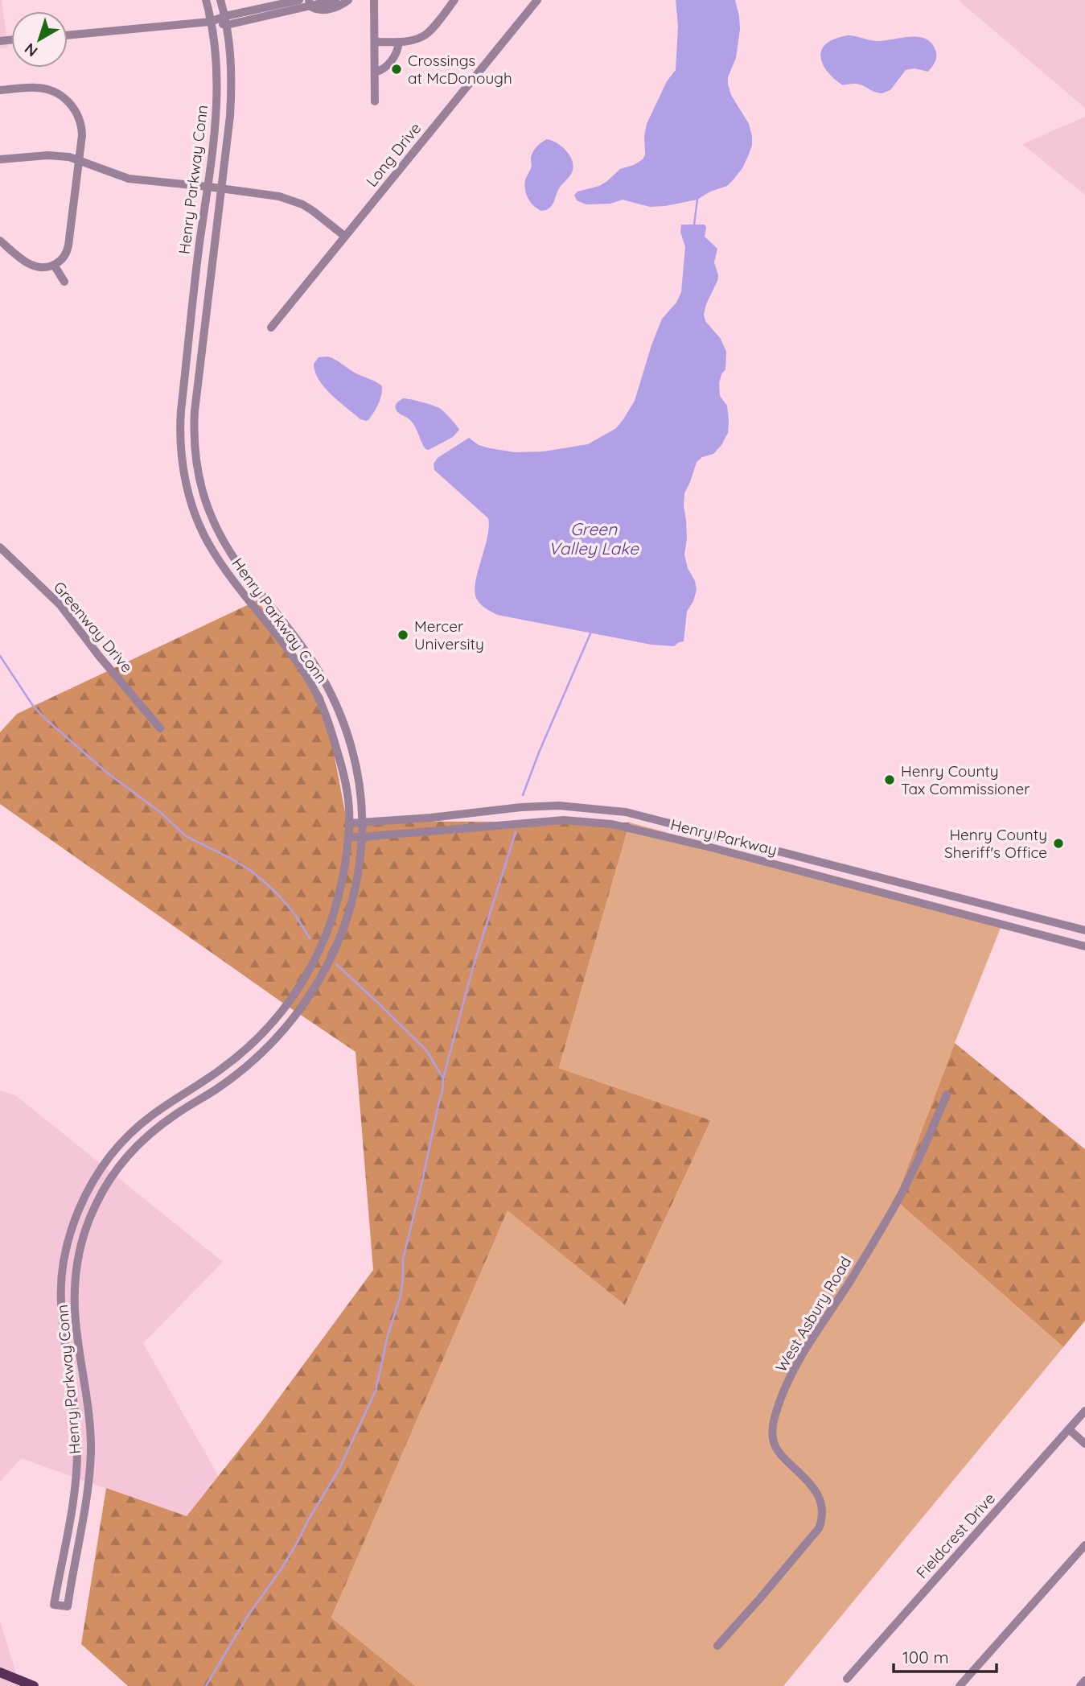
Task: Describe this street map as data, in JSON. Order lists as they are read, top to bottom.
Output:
{
  "streets": {
    "street": [
      "Long Drive",
      "Henry Parkway Conn",
      "Greenway Drive",
      "Henry Parkway",
      "West Asbury Road",
      "Fieldcrest Drive"
    ]
  },
  "crossings": [
    ["Henry Parkway Conn", "Henry Parkway"]
  ],
  "water": ["Green Valley Lake"],
  "places": [
    "Crossings at McDonough",
    "Mercer University",
    "Henry County Tax Commissioner",
    "Henry County Sheriff's Office"
  ],
  "scale_bar": "100 m",
  "north": "bottom left"
}
